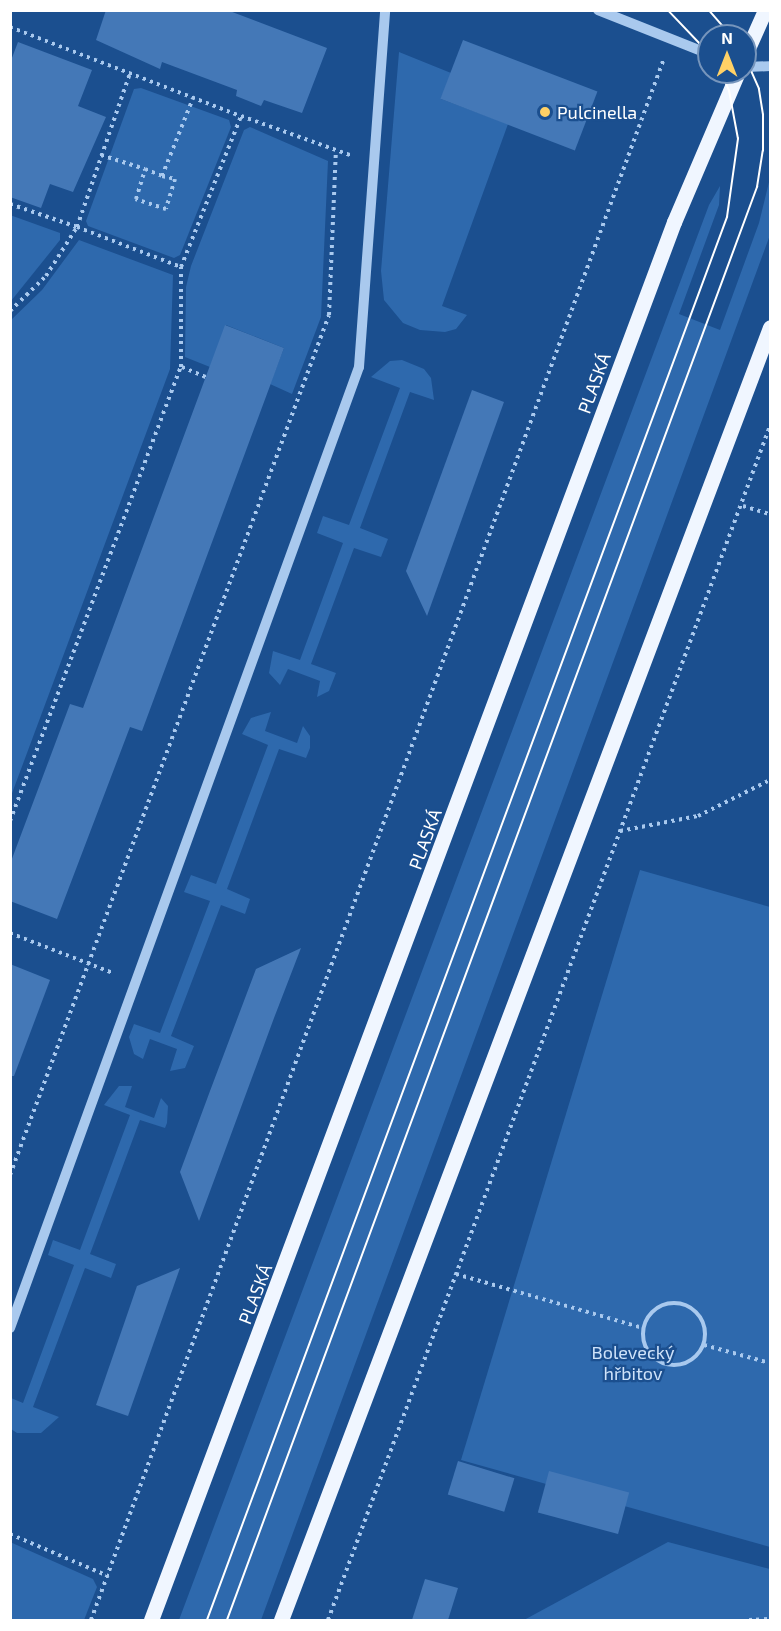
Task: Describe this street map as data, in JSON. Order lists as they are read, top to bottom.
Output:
{
  "streets": {
    "main road": ["PLASKÁ"]
  },
  "parks": ["Bolevecký hřbitov"],
  "places": ["Pulcinella"],
  "north": "top"
}
